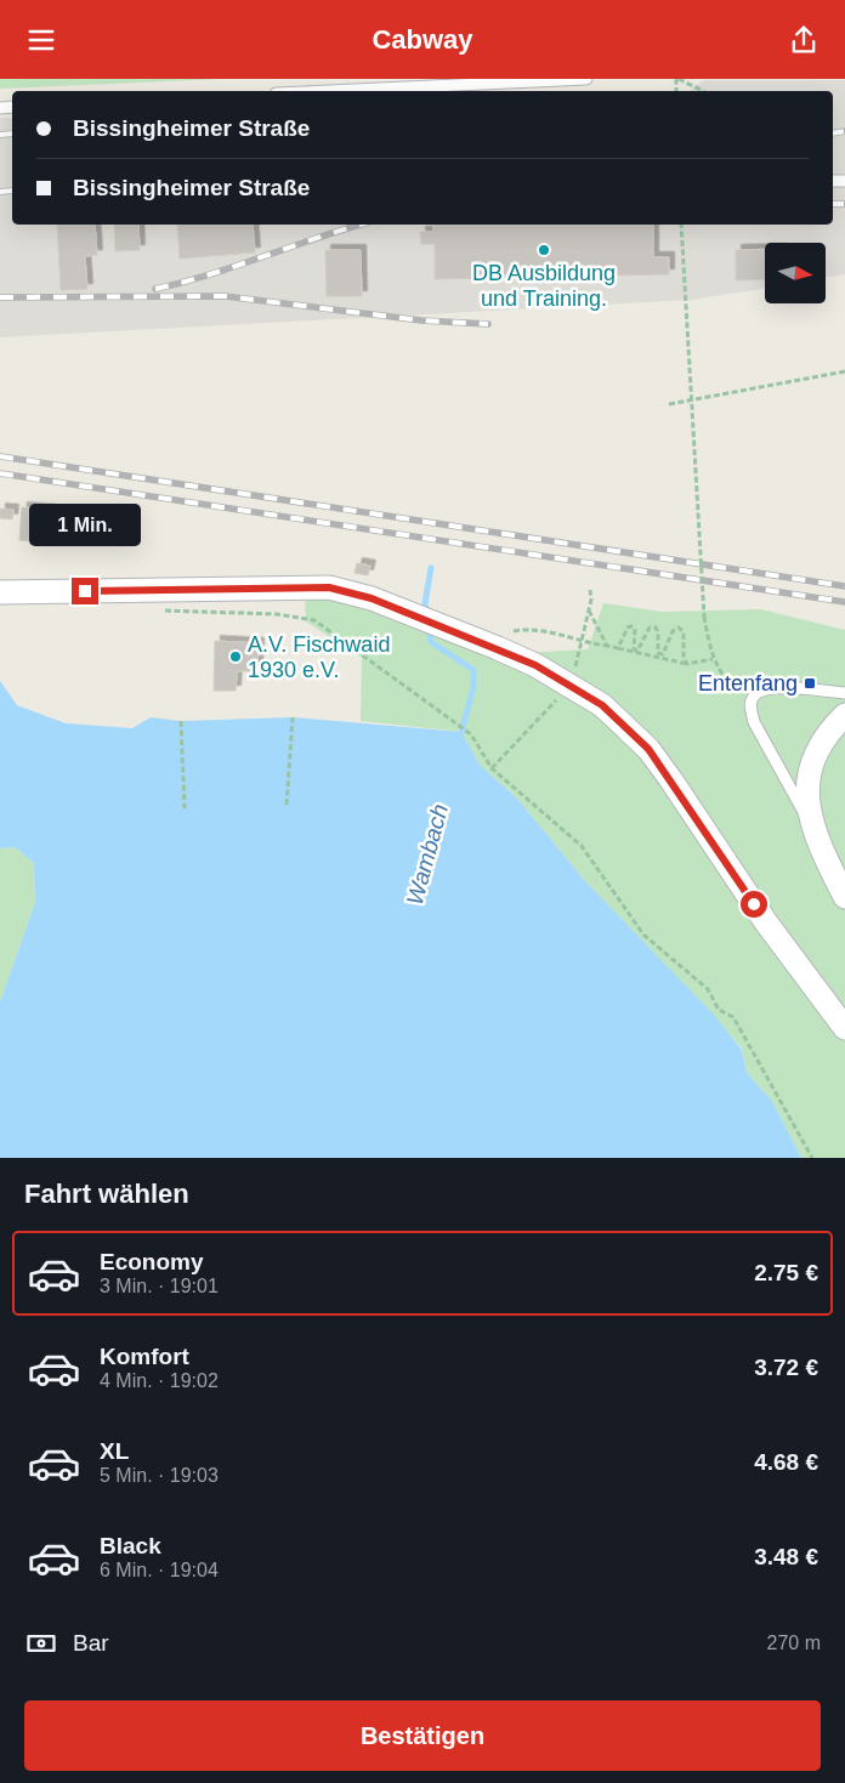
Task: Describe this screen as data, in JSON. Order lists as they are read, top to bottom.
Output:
{
  "water": ["Wambach"],
  "places": {
    "other": ["DB Ausbildung und Training.", "A.V. Fischwaid 1930 e.V."],
    "transit": ["Entenfang"]
  },
  "north": "right",
  "page": {
    "header": "Cabway",
    "banner": ["Bissingheimer Straße", "Bissingheimer Straße"],
    "bubble": "1 Min.",
    "heading": "Fahrt wählen",
    "list": [
      {
        "name": "Economy",
        "note": "3 Min. · 19:01",
        "value": "2.75 €"
      },
      {
        "name": "Komfort",
        "note": "4 Min. · 19:02",
        "value": "3.72 €"
      },
      {
        "name": "XL",
        "note": "5 Min. · 19:03",
        "value": "4.68 €"
      },
      {
        "name": "Black",
        "note": "6 Min. · 19:04",
        "value": "3.48 €"
      }
    ],
    "pay": ["Bar", "270 m"],
    "buttons": "Bestätigen"
  }
}
